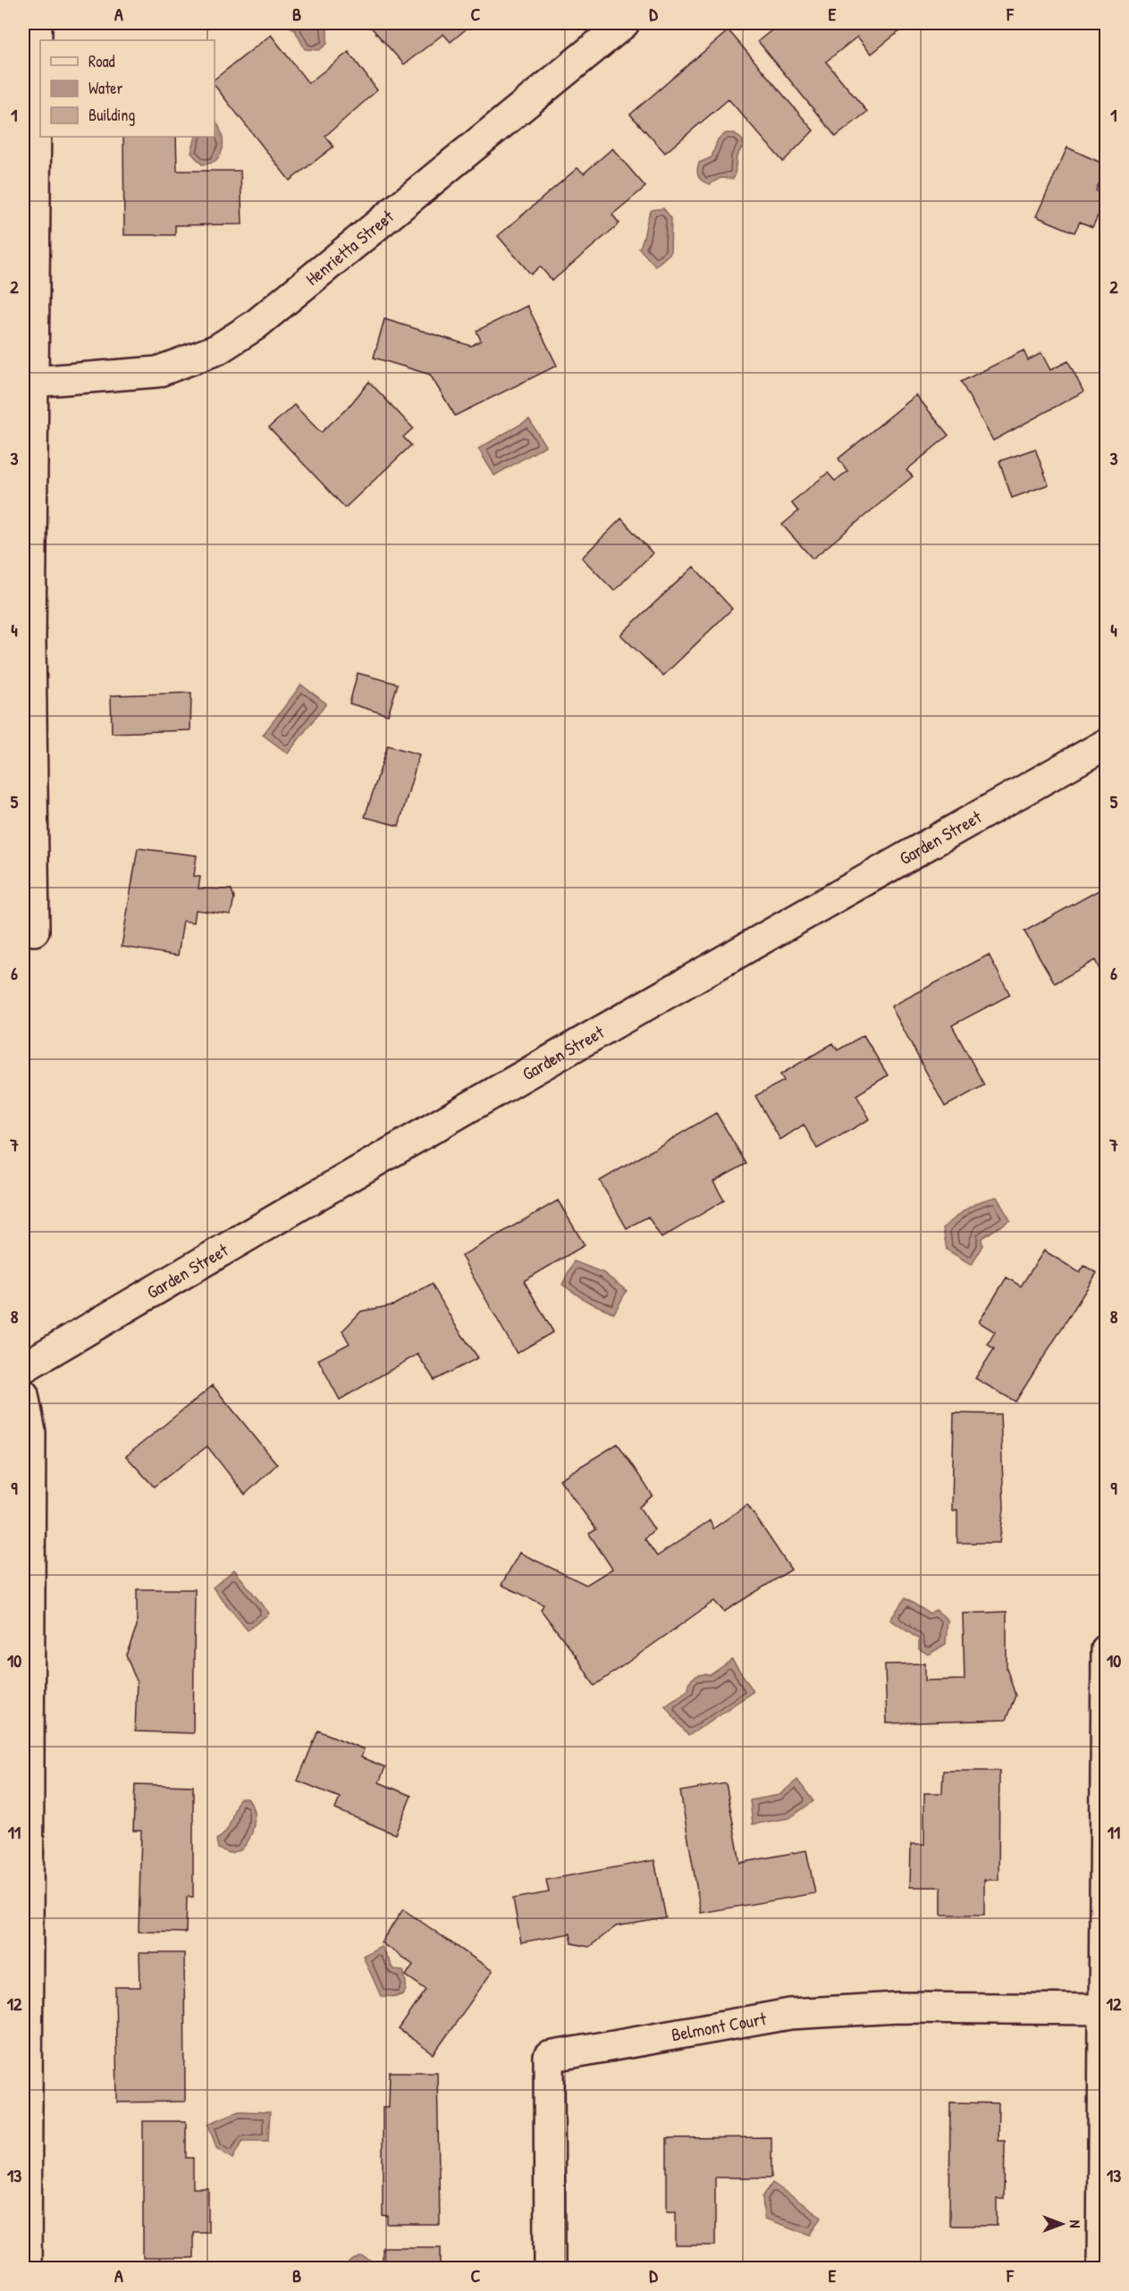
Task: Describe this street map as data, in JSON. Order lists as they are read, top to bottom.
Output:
{
  "streets": {
    "street": ["Henrietta Street", "Garden Street", "Belmont Court"]
  },
  "legend": ["Road", "Water", "Building"],
  "north": "right",
  "grid": {
    "columns": [
      "A",
      "B",
      "C",
      "D",
      "E",
      "F"
    ],
    "rows": [
      "1",
      "2",
      "3",
      "4",
      "5",
      "6",
      "7",
      "8",
      "9",
      "10",
      "11",
      "12",
      "13"
    ]
  }
}
